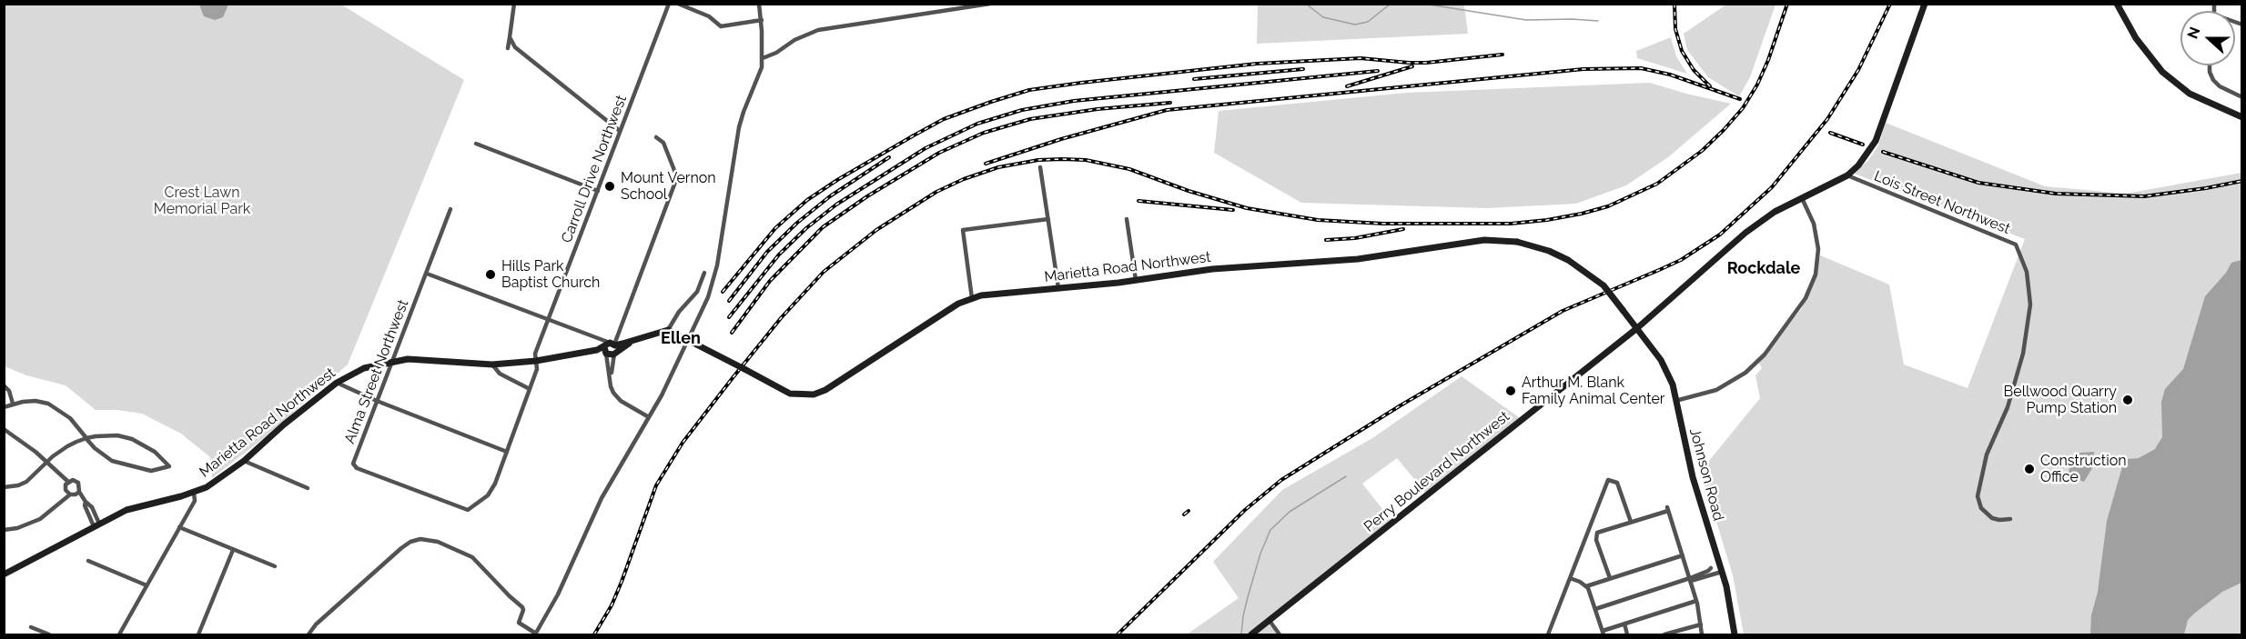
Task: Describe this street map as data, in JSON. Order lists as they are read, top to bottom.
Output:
{
  "streets": {
    "street": [
      "Carroll Drive Northwest",
      "Lois Street Northwest",
      "Marietta Road Northwest",
      "Alma Street Northwest",
      "Perry Boulevard Northwest",
      "Johnson Road"
    ]
  },
  "crossings": [
    ["Carroll Drive Northwest", "Marietta Road Northwest"],
    ["Carroll Drive Northwest", "Alma Street Northwest"],
    ["Lois Street Northwest", "Perry Boulevard Northwest"],
    ["Marietta Road Northwest", "Alma Street Northwest"],
    ["Marietta Road Northwest", "Perry Boulevard Northwest"],
    ["Marietta Road Northwest", "Johnson Road"],
    ["Perry Boulevard Northwest", "Johnson Road"]
  ],
  "districts": ["Rockdale", "Ellen"],
  "parks": ["Crest Lawn Memorial Park"],
  "places": [
    "Mount Vernon School",
    "Hills Park Baptist Church",
    "Arthur M. Blank Family Animal Center",
    "Bellwood Quarry Pump Station",
    "Construction Office"
  ],
  "north": "left"
}
